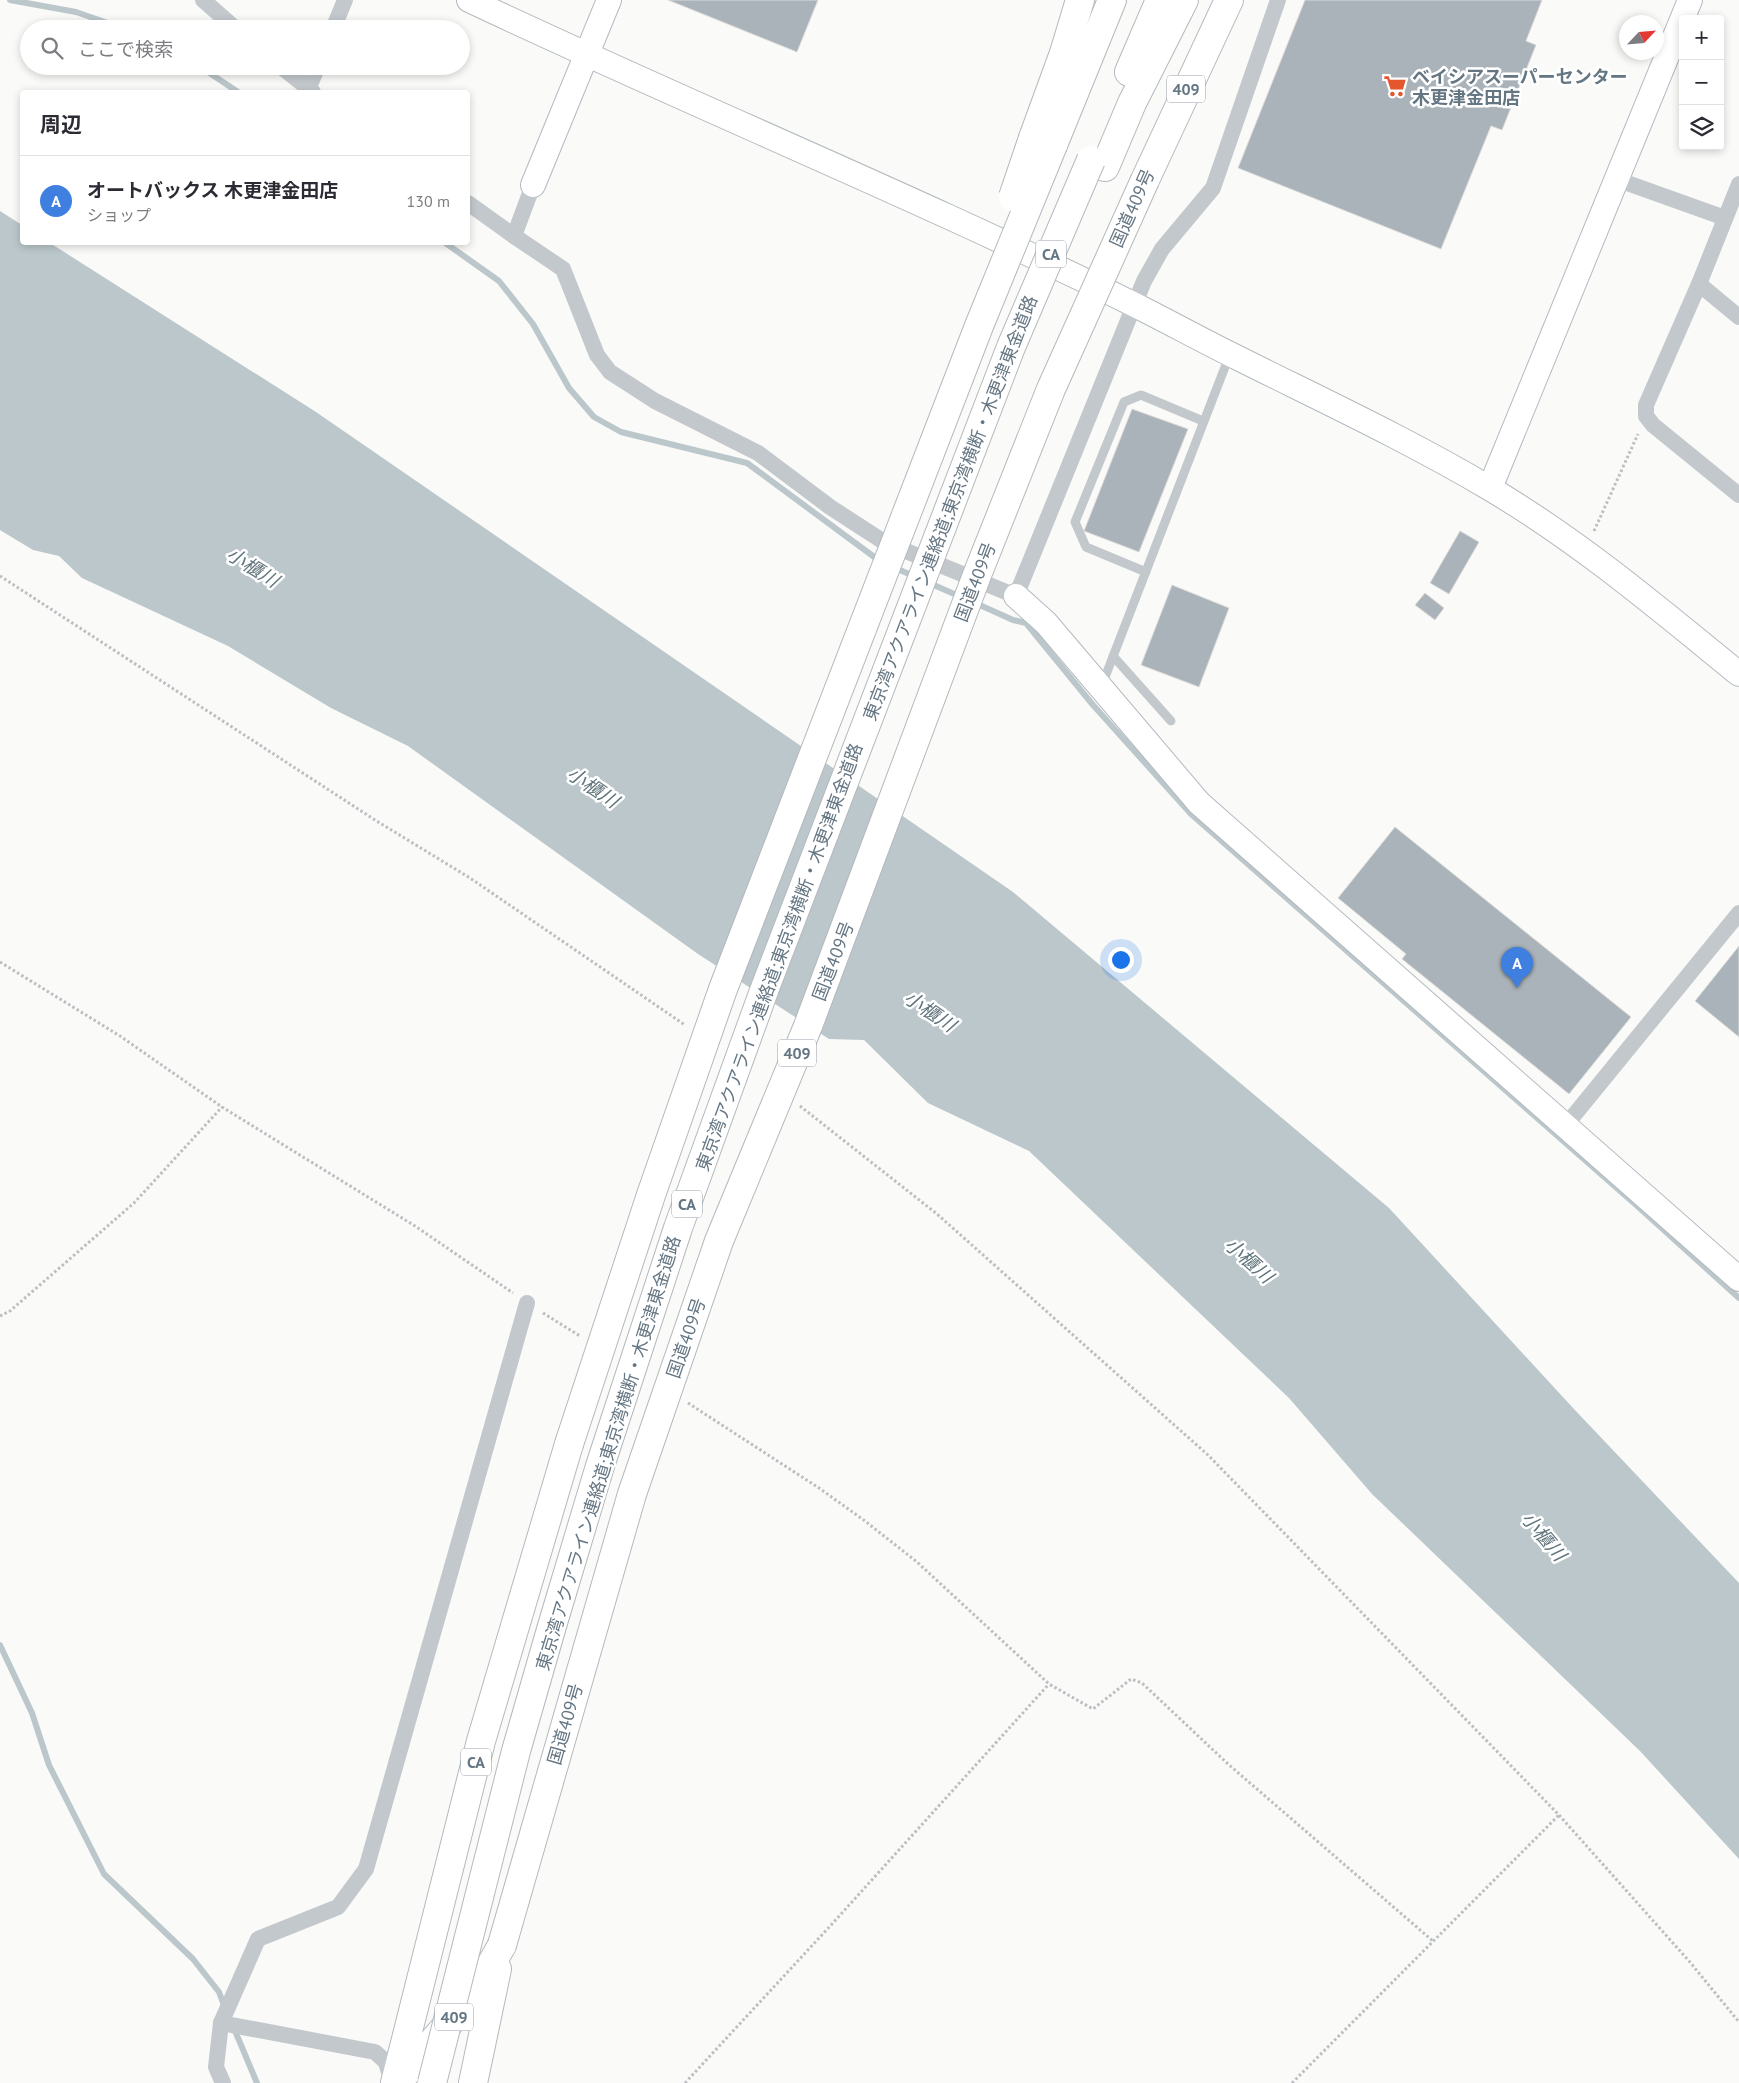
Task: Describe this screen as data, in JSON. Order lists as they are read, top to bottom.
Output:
{
  "streets": {
    "highway": [
      "409",
      "国道409号",
      "CA",
      "東京湾アクアライン連絡道;東京湾横断・木更津東金道路"
    ]
  },
  "crossings": [
    ["国道409号", "東京湾アクアライン連絡道;東京湾横断・木更津東金道路"]
  ],
  "water": ["小櫃川"],
  "places": {
    "supermarket": ["ベイシアスーパーセンター 木更津金田店"]
  },
  "north": "top right",
  "page": {
    "map_buttons": ["+", "−"],
    "search": "ここで検索",
    "heading": "周辺",
    "list": [
      {
        "mark": "A",
        "name": "オートバックス 木更津金田店",
        "note": "ショップ",
        "value": "130 m"
      }
    ],
    "pins": "A"
  }
}
